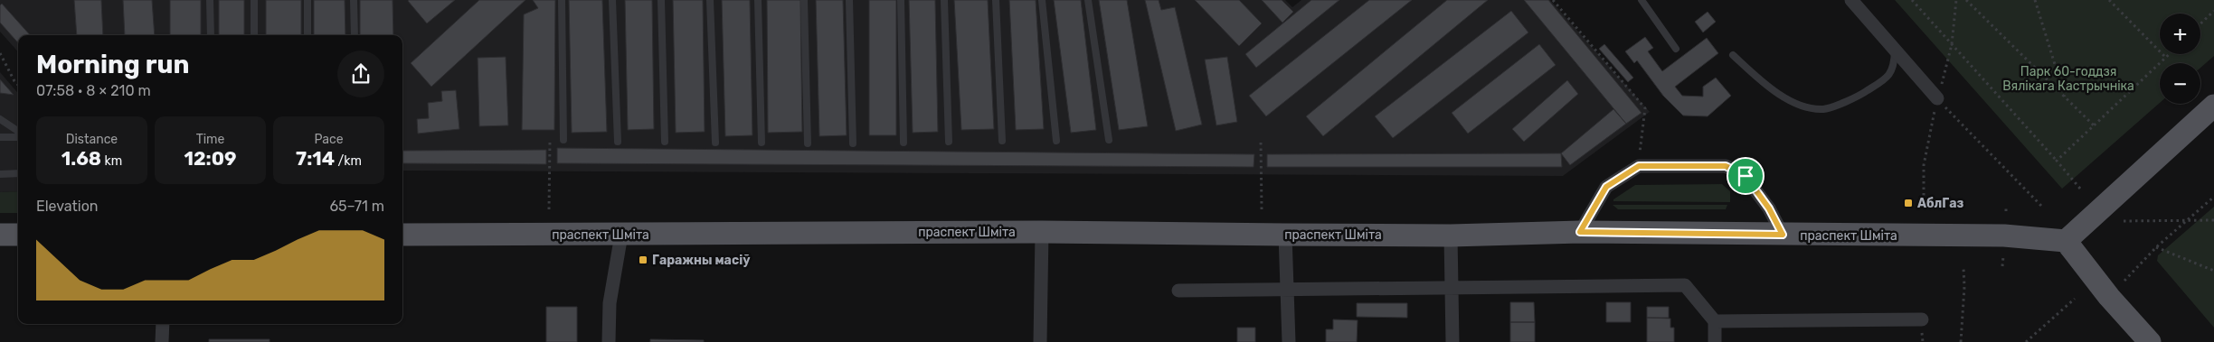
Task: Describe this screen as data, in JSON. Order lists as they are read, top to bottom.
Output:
{
  "streets": {
    "main road": ["праспект Шміта"]
  },
  "parks": ["Парк 60-годдзя Вялікага Кастрычніка"],
  "places": {
    "transit": ["АблГаз", "Гаражны масіў"]
  },
  "page": {
    "map_buttons": ["+", "−"],
    "heading": ["Morning run", "07:58 · 8 × 210 m"],
    "stats": [
      ["Distance", "1.68 km"],
      ["Time", "12:09"],
      ["Pace", "7:14 /km"]
    ],
    "chart": ["Elevation", "65–71 m"]
  }
}
